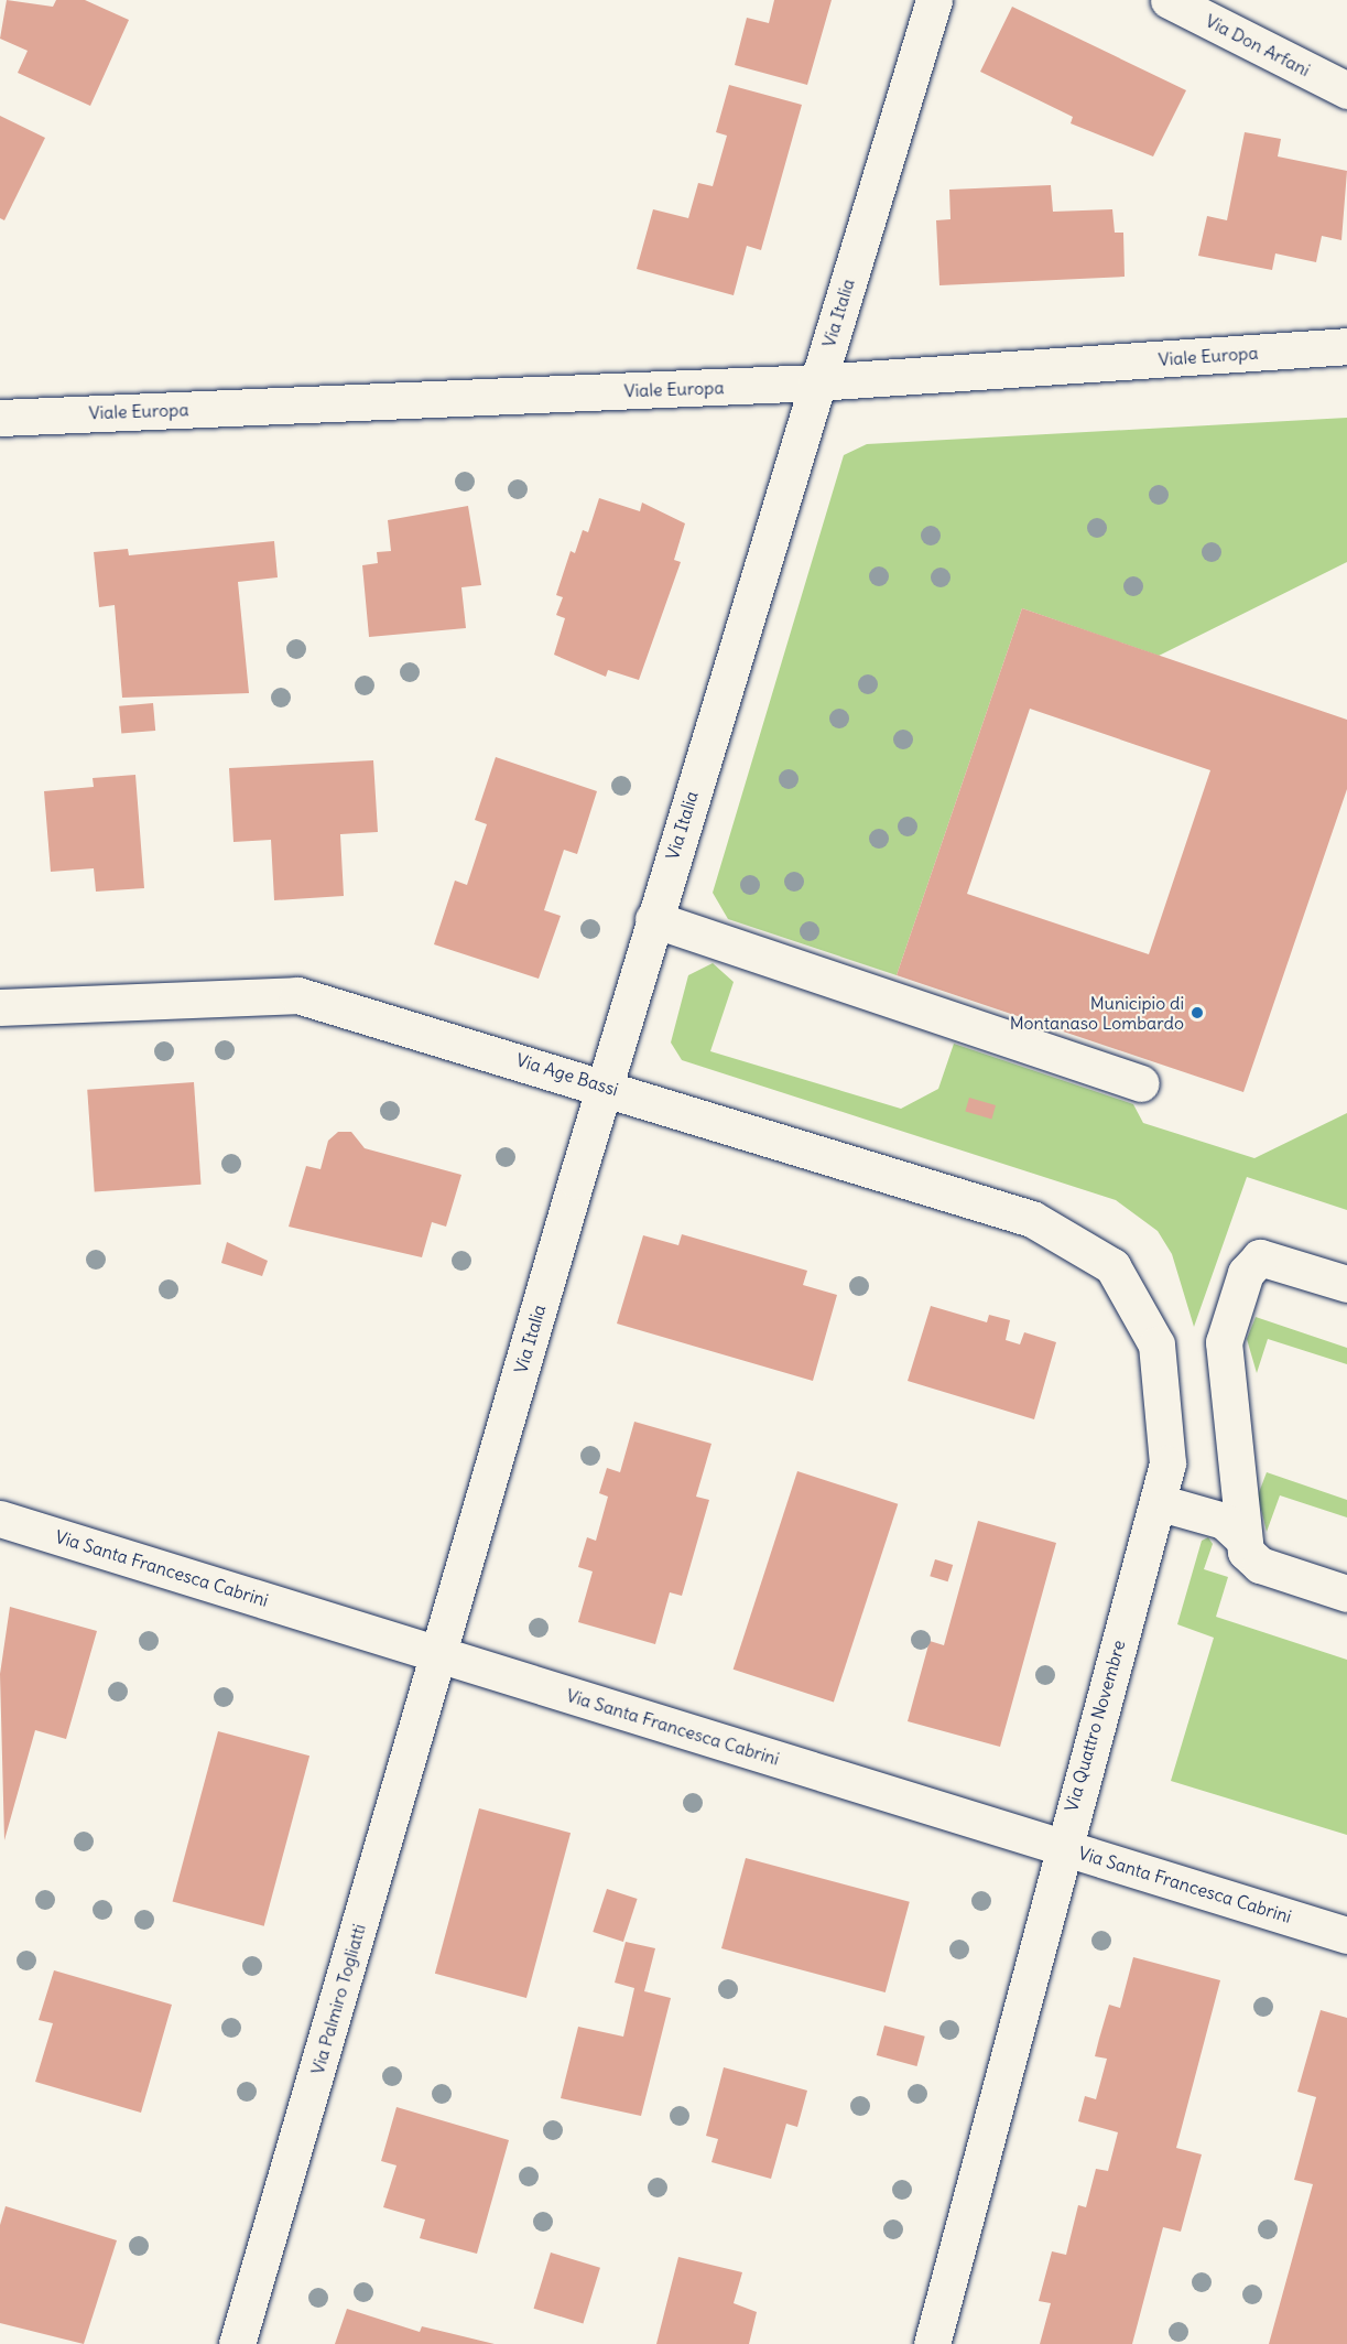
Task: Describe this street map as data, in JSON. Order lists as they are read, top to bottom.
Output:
{
  "streets": {
    "street": [
      "Via Don Arfani",
      "Via Italia",
      "Viale Europa",
      "Via Age Bassi",
      "Via Santa Francesca Cabrini",
      "Via Quattro Novembre",
      "Via Palmiro Togliatti"
    ]
  },
  "crossings": [
    ["Via Italia", "Viale Europa"],
    ["Via Italia", "Via Age Bassi"],
    ["Via Italia", "Via Santa Francesca Cabrini"],
    ["Via Italia", "Via Palmiro Togliatti"],
    ["Via Age Bassi", "Via Quattro Novembre"],
    ["Via Santa Francesca Cabrini", "Via Quattro Novembre"],
    ["Via Santa Francesca Cabrini", "Via Palmiro Togliatti"]
  ],
  "places": ["Municipio di Montanaso Lombardo"]
}
